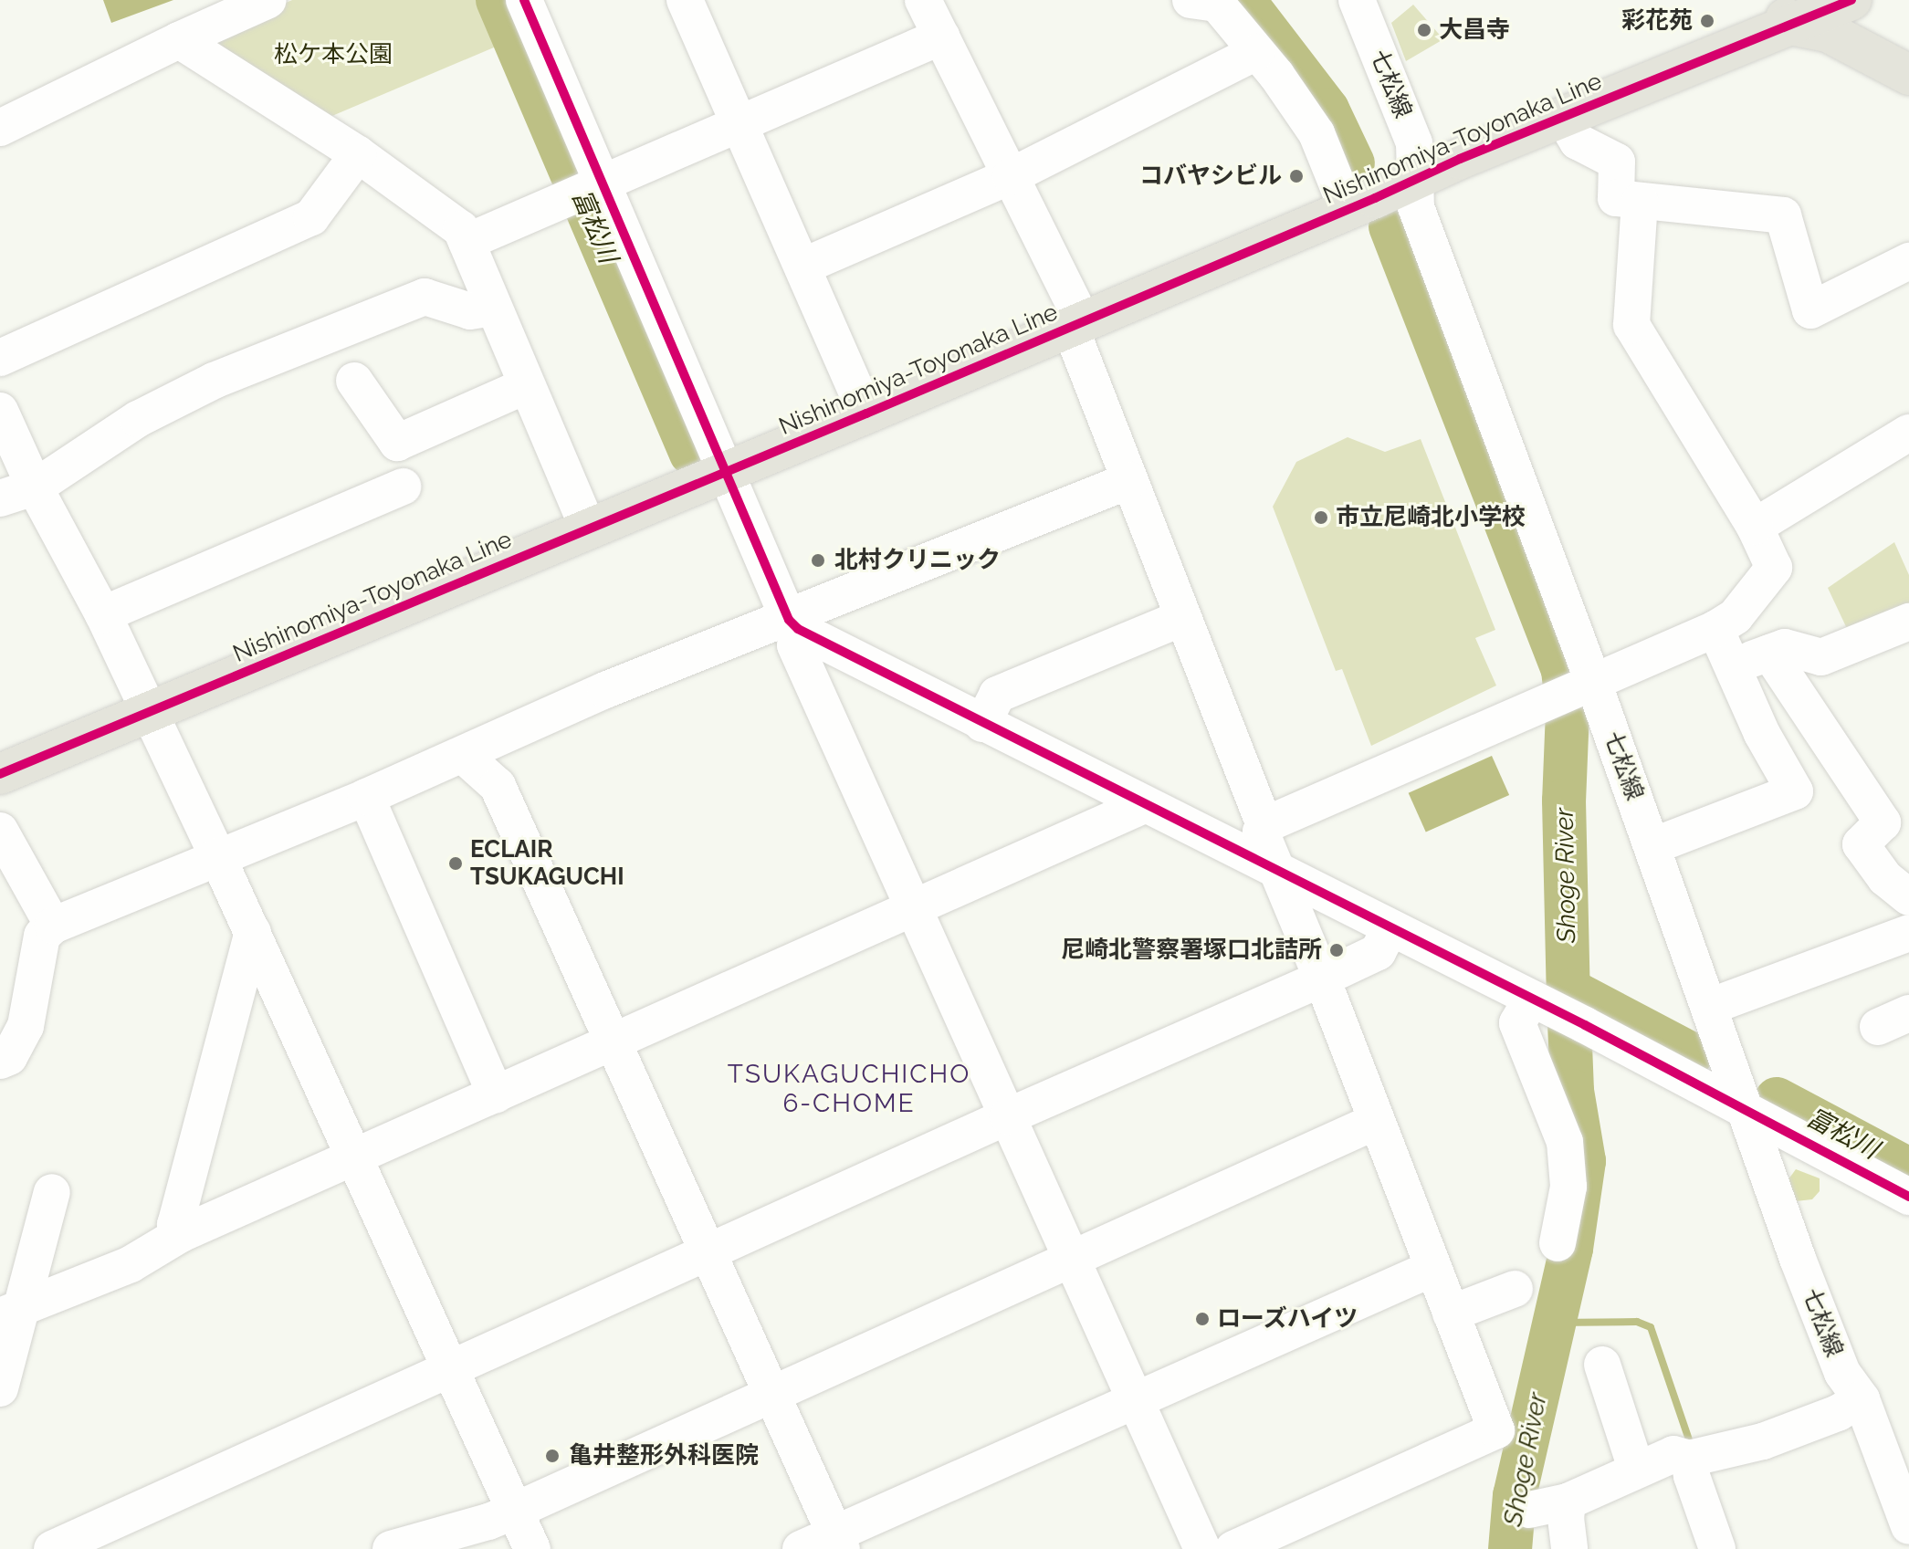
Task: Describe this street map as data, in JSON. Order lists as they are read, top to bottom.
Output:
{
  "streets": {
    "main road": ["Nishinomiya-Toyonaka Line"],
    "street": ["七松線"]
  },
  "crossings": [
    ["七松線", "Nishinomiya-Toyonaka Line"]
  ],
  "districts": ["TSUKAGUCHICHO 6-CHOME"],
  "water": ["富松川", "Shoge River"],
  "parks": ["松ケ本公園"],
  "places": [
    "彩花苑",
    "大昌寺",
    "コバヤシビル",
    "市立尼崎北小学校",
    "北村クリニック",
    "ECLAIR TSUKAGUCHI",
    "尼崎北警察署塚口北詰所",
    "ローズハイツ",
    "亀井整形外科医院"
  ]
}
